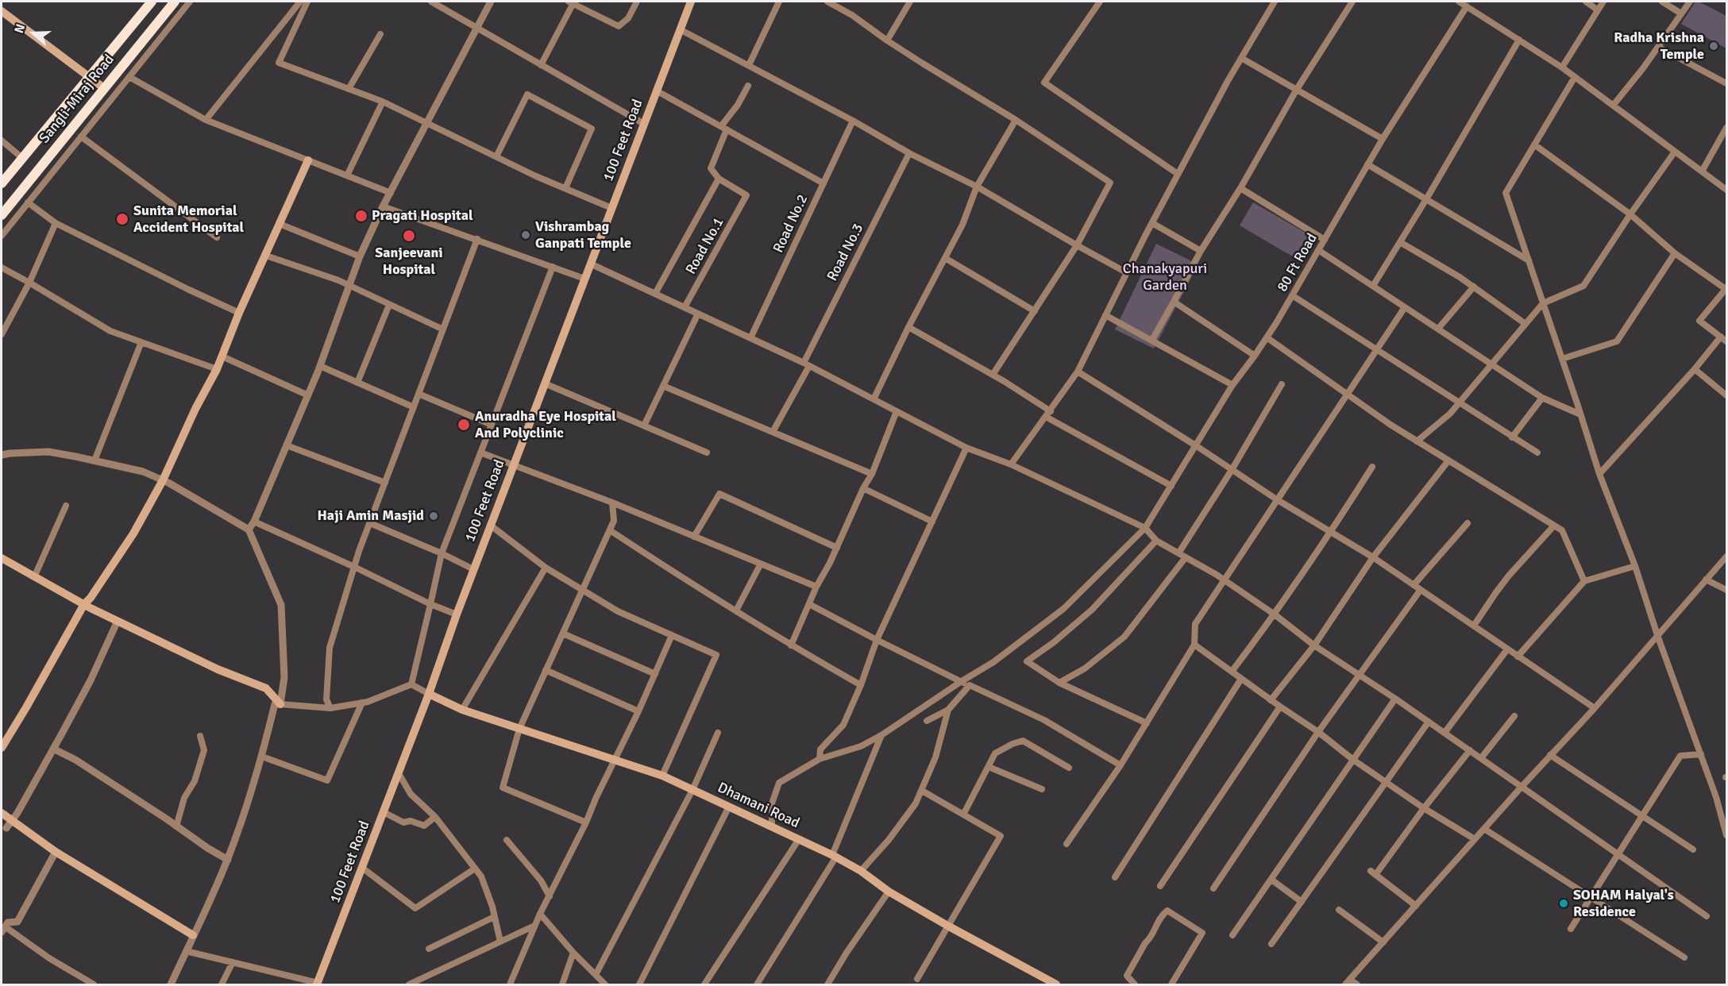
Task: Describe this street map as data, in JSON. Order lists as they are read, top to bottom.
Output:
{
  "streets": {
    "highway": ["Sangli-Miraj Road"],
    "main road": ["100 Feet Road", "Dhamani Road"],
    "street": [
      "Road No.2",
      "Road No.1",
      "Road No.3",
      "80 Ft Road"
    ]
  },
  "crossings": [
    ["100 Feet Road", "Dhamani Road"],
    ["80 Ft Road", "Dhamani Road"]
  ],
  "parks": ["Chanakyapuri Garden"],
  "places": [
    "Radha Krishna Temple",
    "Pragati Hospital",
    "Sunita Memorial Accident Hospital",
    "Vishrambag Ganpati Temple",
    "Sanjeevani Hospital",
    "Anuradha Eye Hospital And Polyclinic",
    "Haji Amin Masjid",
    "SOHAM Halyal's Residence"
  ],
  "north": "left"
}
